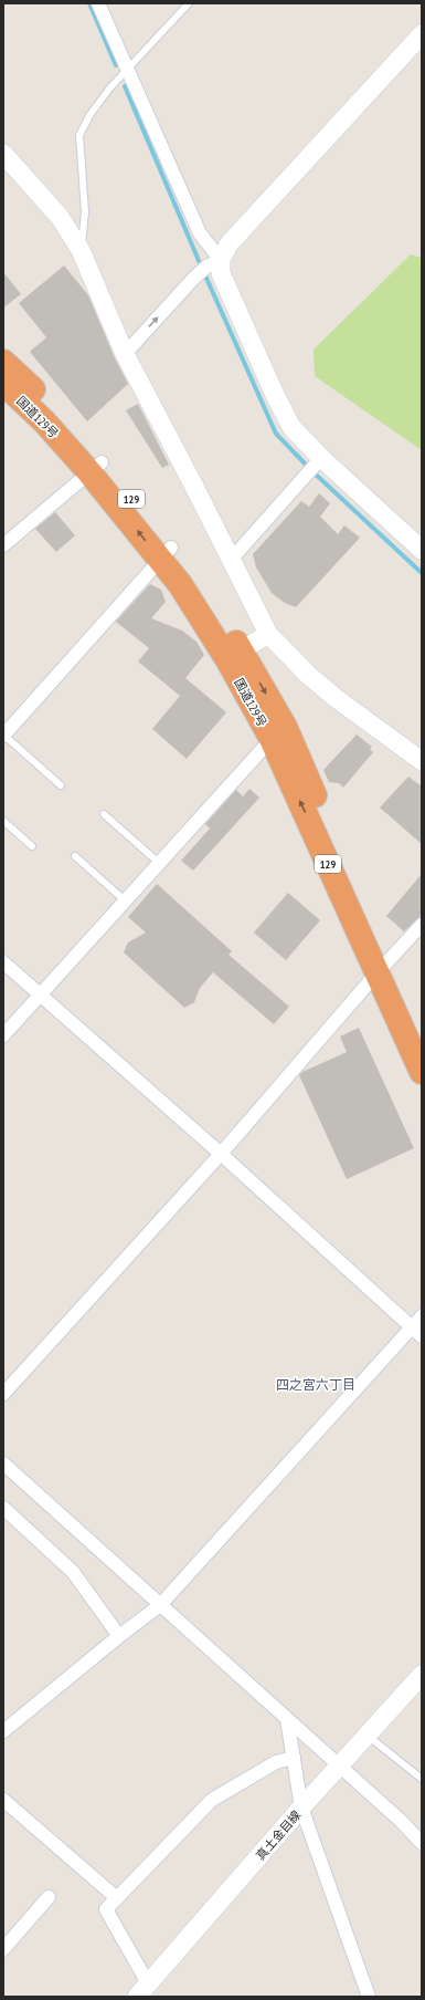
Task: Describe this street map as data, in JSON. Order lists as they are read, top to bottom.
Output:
{
  "streets": {
    "highway": ["国道129号", "129"],
    "street": ["真土金目線"]
  },
  "districts": ["四之宮六丁目"]
}
